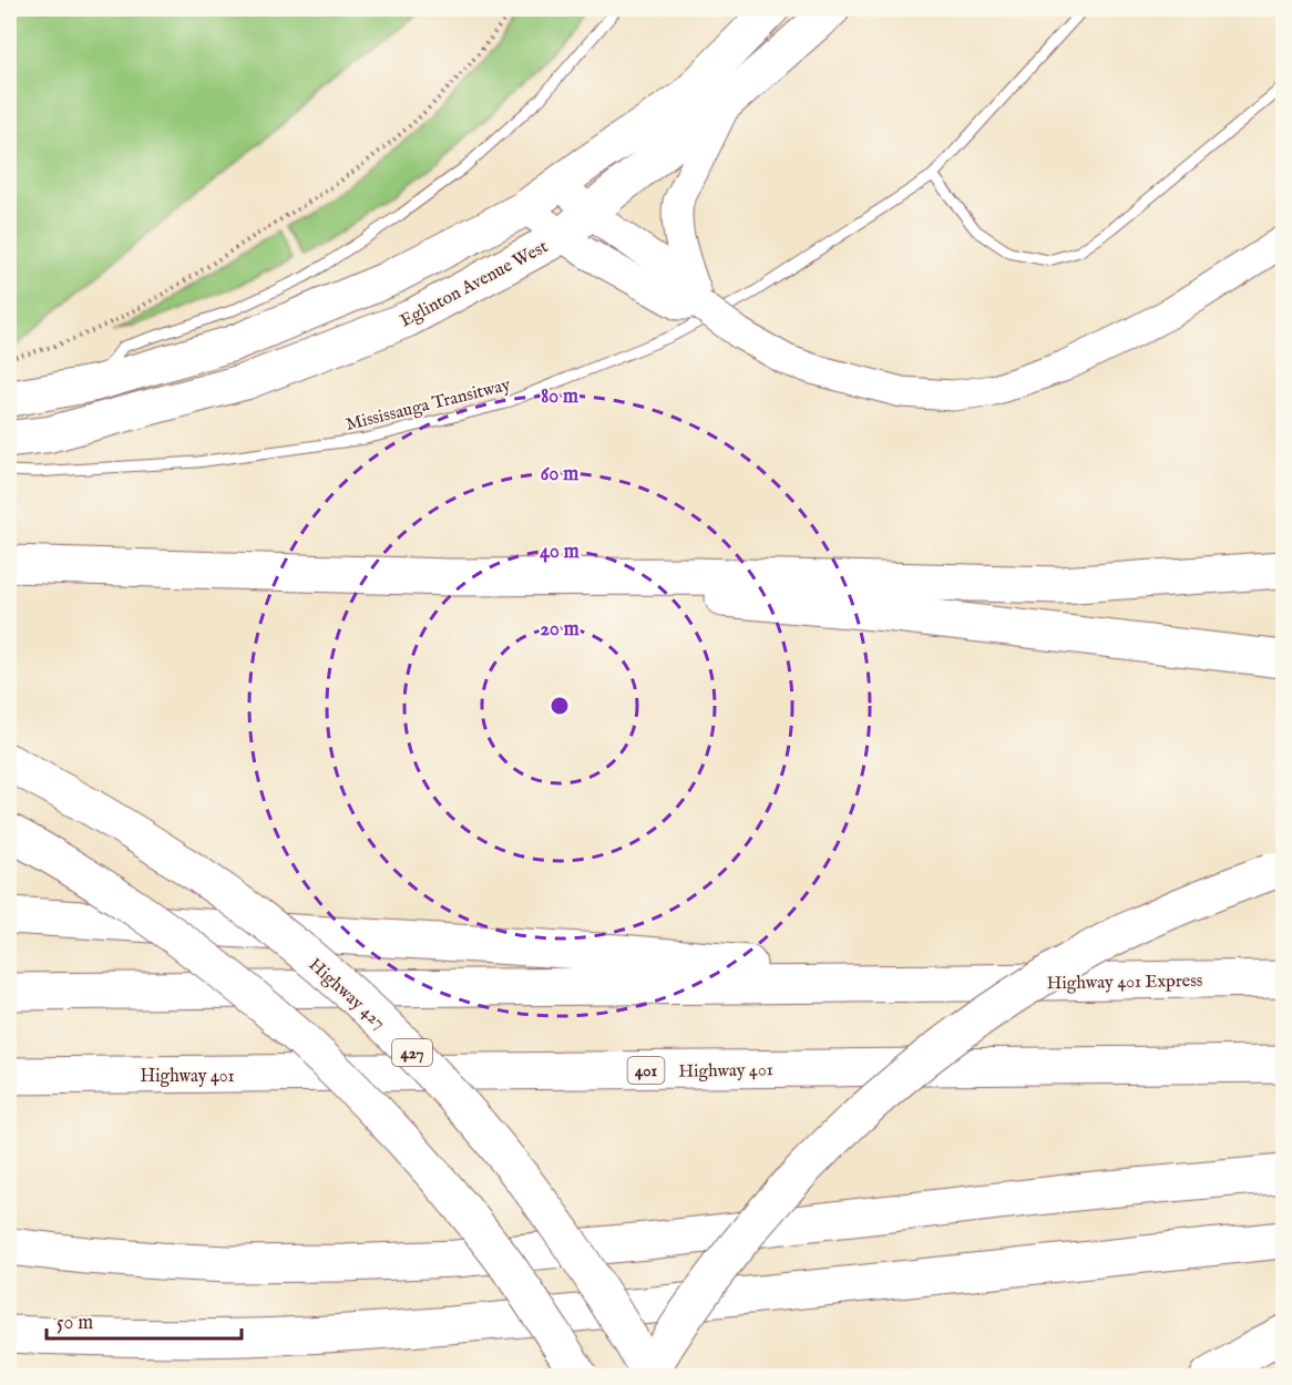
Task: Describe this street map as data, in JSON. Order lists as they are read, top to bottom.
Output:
{
  "streets": {
    "highway": [
      "Highway 401 Express",
      "Highway 427",
      "427",
      "Highway 401",
      "401"
    ],
    "main road": ["Eglinton Avenue West"],
    "lane": ["Mississauga Transitway"]
  },
  "scale_bar": "50 m",
  "rings": [
    "80 m",
    "60 m",
    "40 m",
    "20 m"
  ]
}
